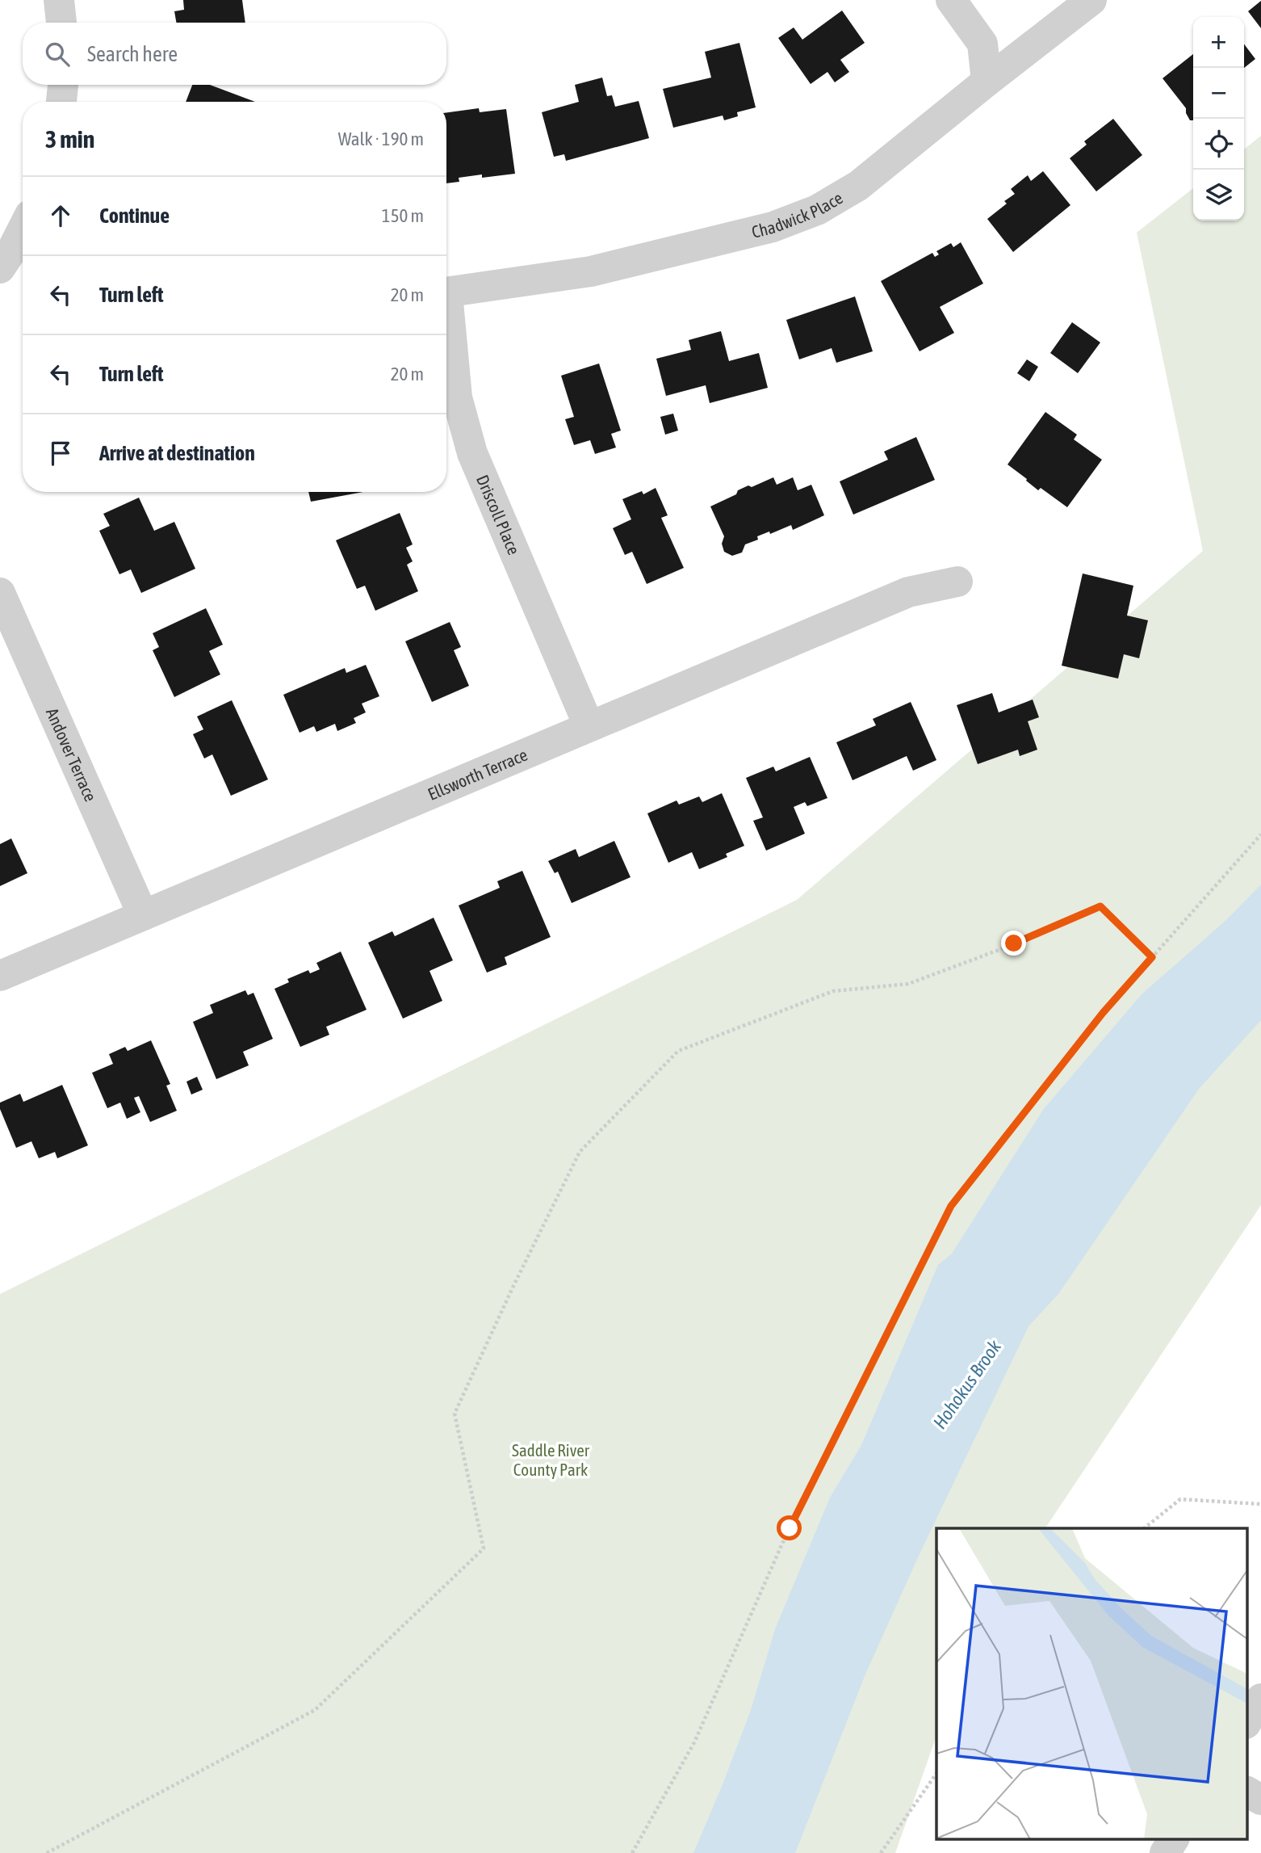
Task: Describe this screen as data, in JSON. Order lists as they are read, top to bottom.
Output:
{
  "streets": {
    "street": [
      "Chadwick Place",
      "Driscoll Place",
      "Andover Terrace",
      "Ellsworth Terrace"
    ]
  },
  "crossings": [
    ["Driscoll Place", "Ellsworth Terrace"],
    ["Andover Terrace", "Ellsworth Terrace"]
  ],
  "water": ["Hohokus Brook"],
  "parks": ["Saddle River County Park"],
  "page": {
    "map_buttons": ["+", "−"],
    "search": "Search here",
    "heading": ["3 min", "Walk · 190 m"],
    "list": [
      ["Continue", "150 m"],
      ["Turn left", "20 m"],
      ["Turn left", "20 m"],
      "Arrive at destination"
    ]
  }
}
